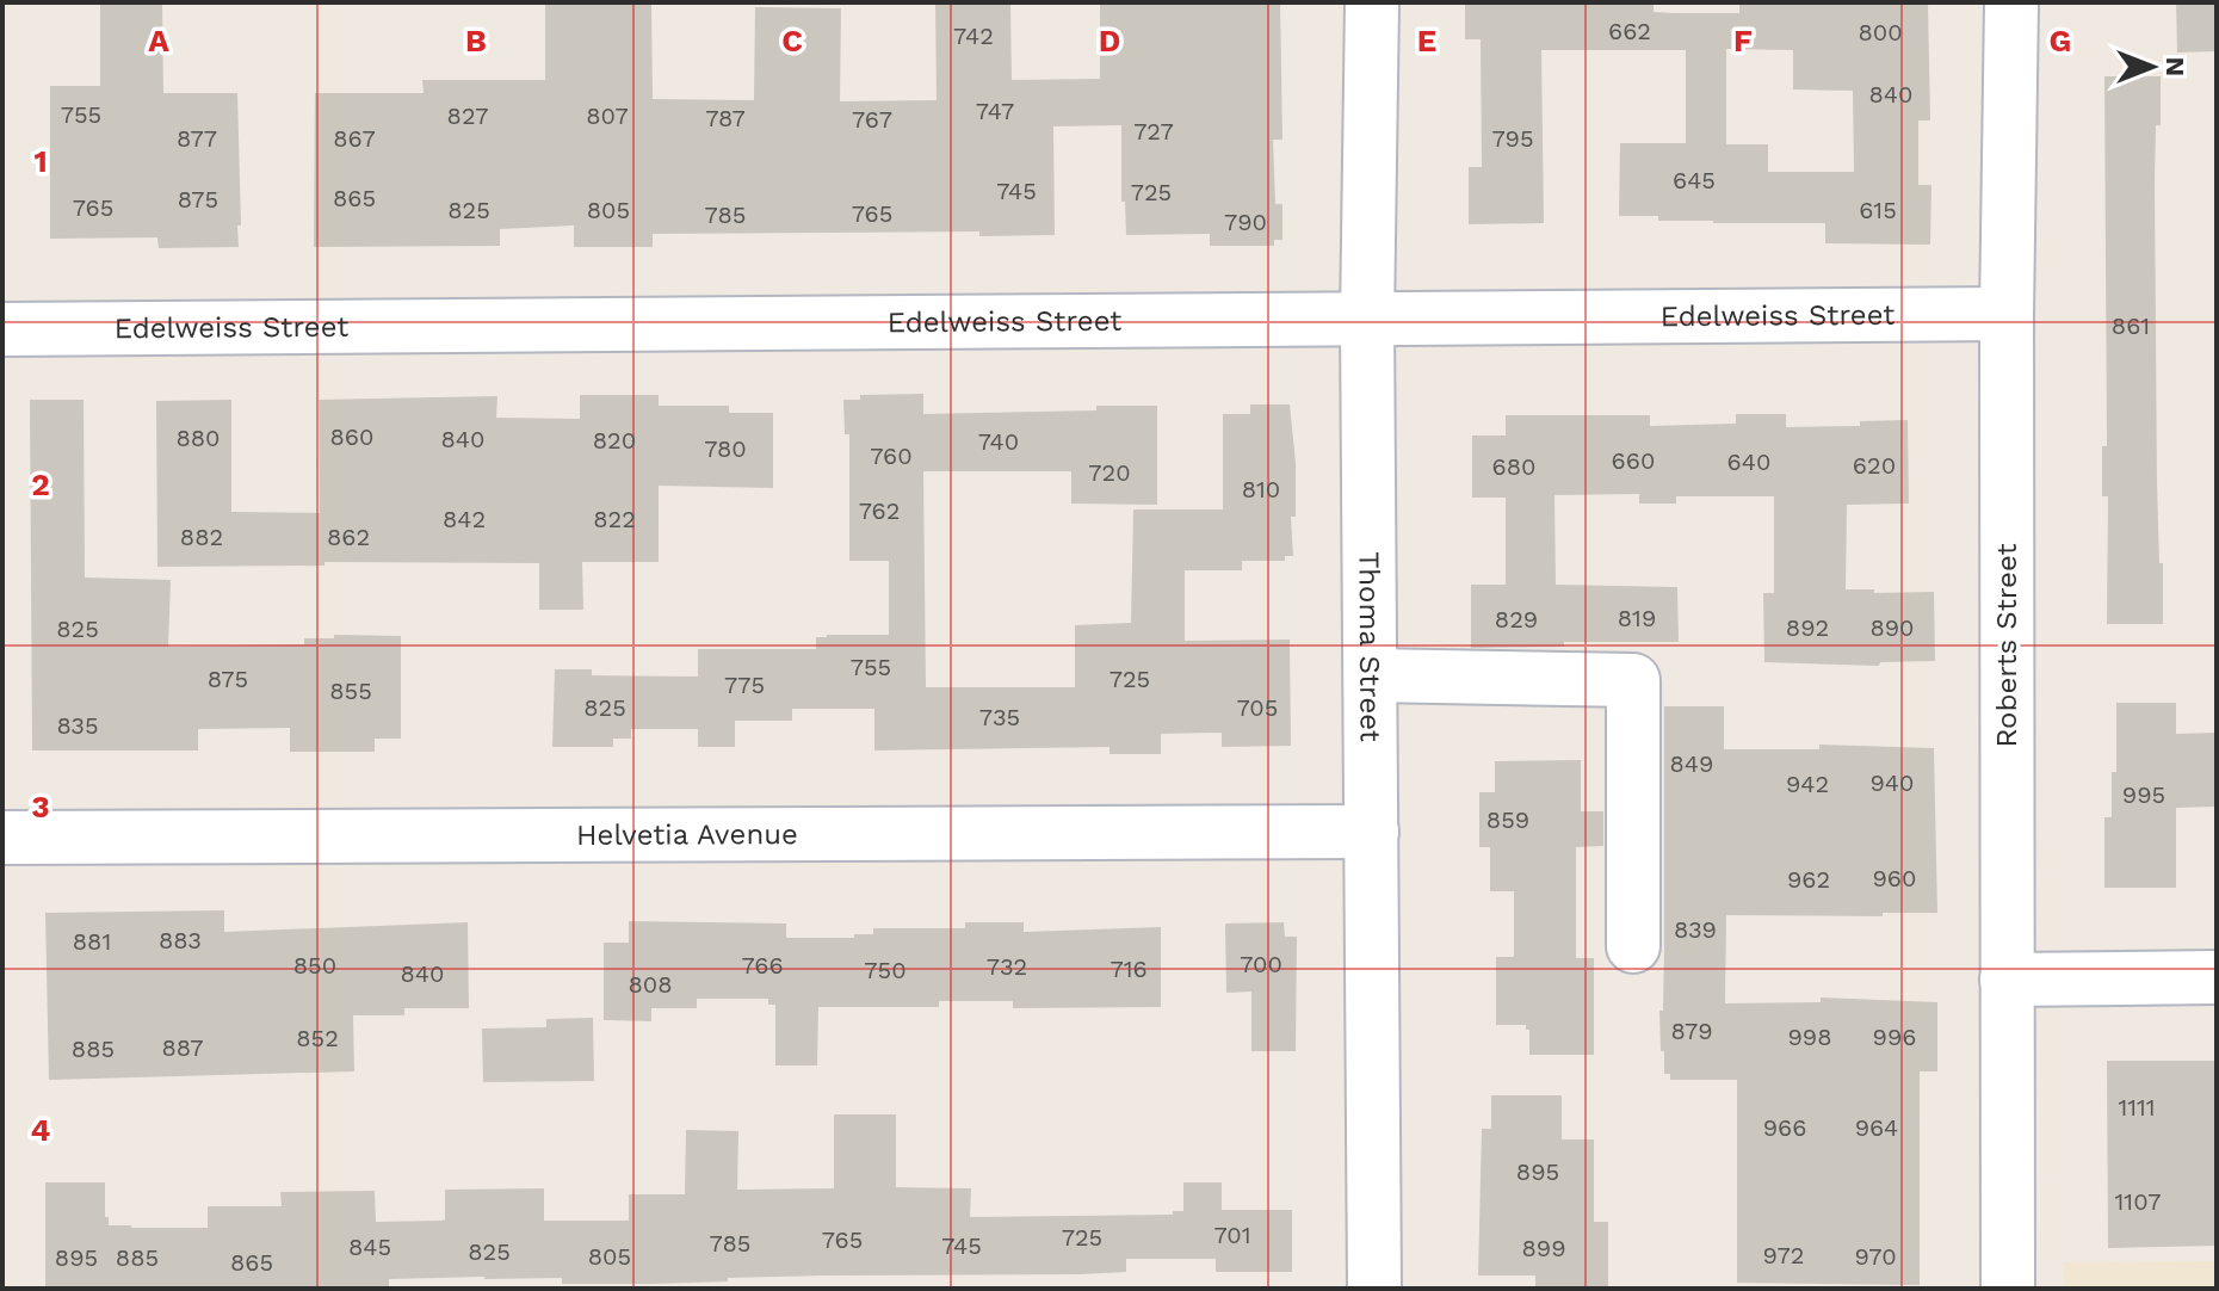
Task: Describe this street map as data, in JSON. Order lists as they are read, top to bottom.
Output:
{
  "streets": {
    "street": [
      "Edelweiss Street",
      "Thoma Street",
      "Roberts Street",
      "Helvetia Avenue"
    ]
  },
  "crossings": [
    ["Edelweiss Street", "Thoma Street"],
    ["Edelweiss Street", "Roberts Street"],
    ["Thoma Street", "Helvetia Avenue"]
  ],
  "house_numbers": [
    "662",
    "800",
    "742",
    "840",
    "747",
    "755",
    "827",
    "807",
    "787",
    "767",
    "727",
    "877",
    "867",
    "795",
    "645",
    "745",
    "725",
    "865",
    "875",
    "765",
    "825",
    "805",
    "615",
    "765",
    "785",
    "790",
    "861",
    "860",
    "880",
    "840",
    "820",
    "740",
    "780",
    "760",
    "660",
    "640",
    "620",
    "680",
    "720",
    "810",
    "762",
    "842",
    "822",
    "882",
    "862",
    "819",
    "829",
    "892",
    "890",
    "825",
    "755",
    "875",
    "725",
    "775",
    "855",
    "825",
    "705",
    "735",
    "835",
    "849",
    "940",
    "942",
    "995",
    "859",
    "960",
    "962",
    "839",
    "883",
    "881",
    "700",
    "850",
    "766",
    "732",
    "716",
    "750",
    "840",
    "808",
    "879",
    "998",
    "996",
    "852",
    "887",
    "885",
    "1111",
    "966",
    "964",
    "895",
    "1107",
    "701",
    "725",
    "765",
    "785",
    "745",
    "845",
    "899",
    "825",
    "972",
    "805",
    "970",
    "895",
    "885",
    "865"
  ],
  "north": "right",
  "grid": {
    "columns": [
      "A",
      "B",
      "C",
      "D",
      "E",
      "F",
      "G"
    ],
    "rows": [
      "1",
      "2",
      "3",
      "4"
    ]
  }
}
